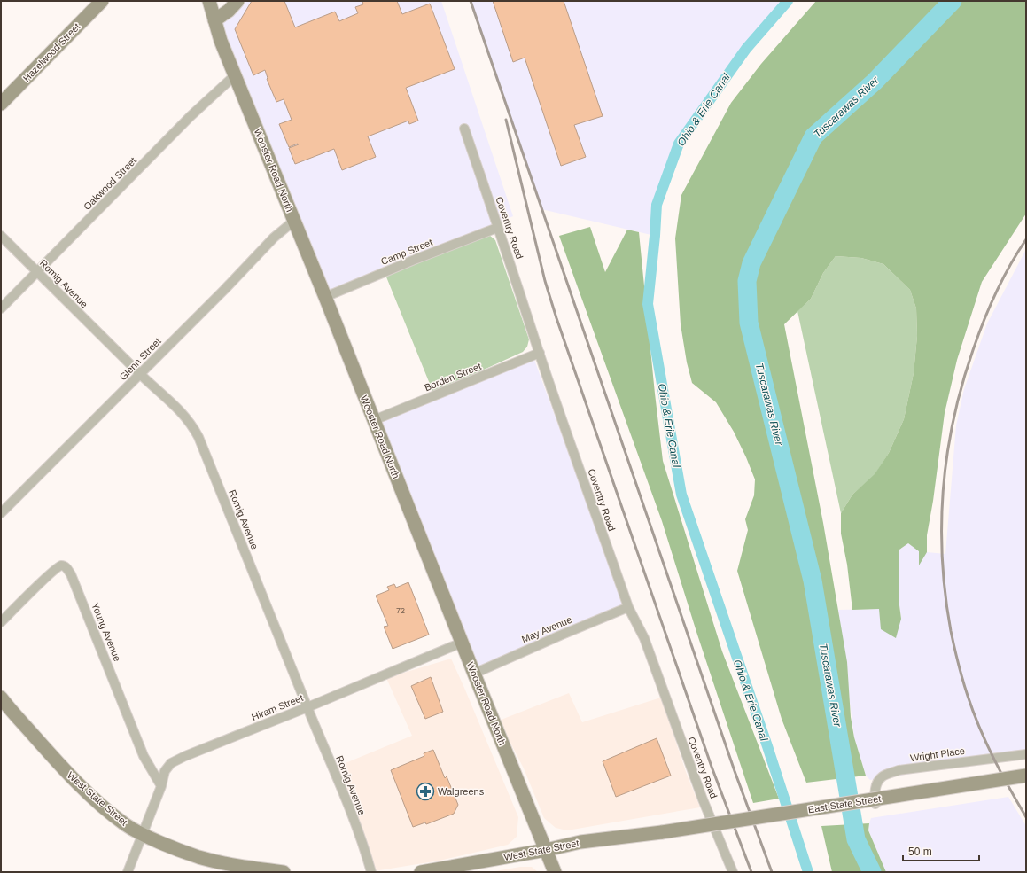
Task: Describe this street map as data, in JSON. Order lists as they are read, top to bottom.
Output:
{
  "streets": {
    "main road": [
      "Hazelwood Street",
      "Wooster Road North",
      "West State Street",
      "East State Street"
    ],
    "street": [
      "Oakwood Street",
      "Coventry Road",
      "Camp Street",
      "Romig Avenue",
      "Glenn Street",
      "Borden Street",
      "May Avenue",
      "Young Avenue",
      "Hiram Street",
      "Wright Place"
    ]
  },
  "crossings": [
    ["Wooster Road North", "Oakwood Street"],
    ["Wooster Road North", "Camp Street"],
    ["Wooster Road North", "Glenn Street"],
    ["Wooster Road North", "Borden Street"],
    ["Wooster Road North", "May Avenue"],
    ["Wooster Road North", "Hiram Street"],
    ["Wooster Road North", "West State Street"],
    ["Oakwood Street", "Romig Avenue"],
    ["Coventry Road", "Camp Street"],
    ["Coventry Road", "Borden Street"],
    ["Coventry Road", "May Avenue"],
    ["Romig Avenue", "Glenn Street"],
    ["Romig Avenue", "Hiram Street"],
    ["Young Avenue", "Hiram Street"],
    ["Hiram Street", "West State Street"],
    ["West State Street", "East State Street"]
  ],
  "water": ["Tuscarawas River", "Ohio & Erie Canal"],
  "places": {
    "pharmacy": ["Walgreens"]
  },
  "house_numbers": ["72"],
  "scale_bar": "50 m"
}
